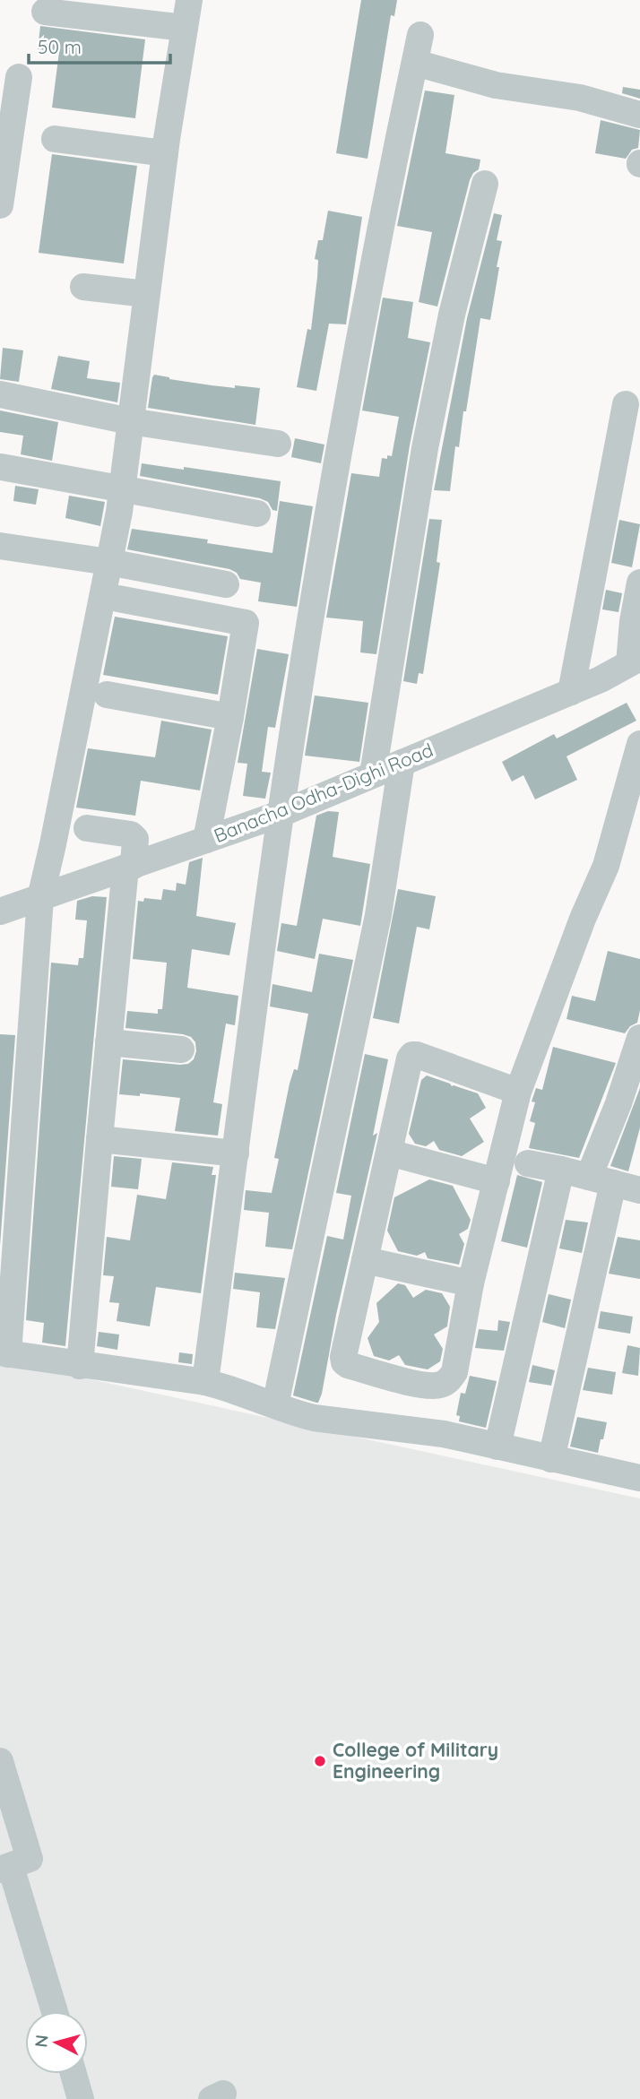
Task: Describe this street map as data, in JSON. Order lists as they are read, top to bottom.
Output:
{
  "streets": {
    "street": ["Banacha Odha-Dighi Road"]
  },
  "places": ["College of Military Engineering"],
  "scale_bar": "50 m",
  "north": "left"
}
